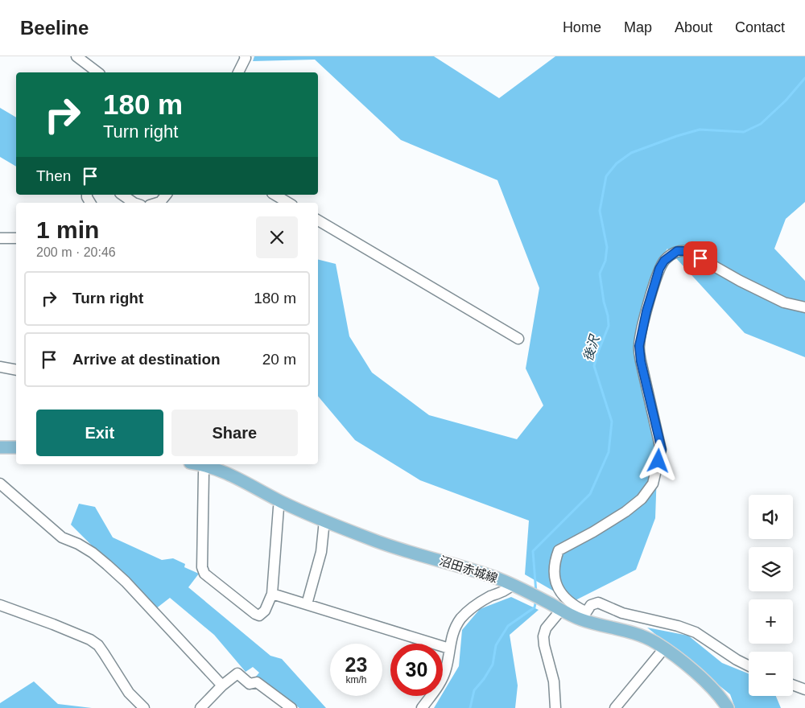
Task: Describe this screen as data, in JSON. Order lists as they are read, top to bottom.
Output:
{
  "streets": {
    "main road": ["沼田赤城線"]
  },
  "water": ["後沢"],
  "page": {
    "header": "Beeline",
    "nav": [
      "Home",
      "Map",
      "About",
      "Contact"
    ],
    "turn": ["180 m", "Turn right"],
    "then": "Then",
    "heading": ["1 min", "200 m · 20:46"],
    "list": [
      {
        "name": "Turn right",
        "value": "180 m"
      },
      {
        "name": "Arrive at destination",
        "value": "20 m"
      }
    ],
    "buttons": ["Exit", "Share"],
    "map_buttons": ["+", "−"],
    "speed": "23 km/h",
    "limit": "30"
  }
}
